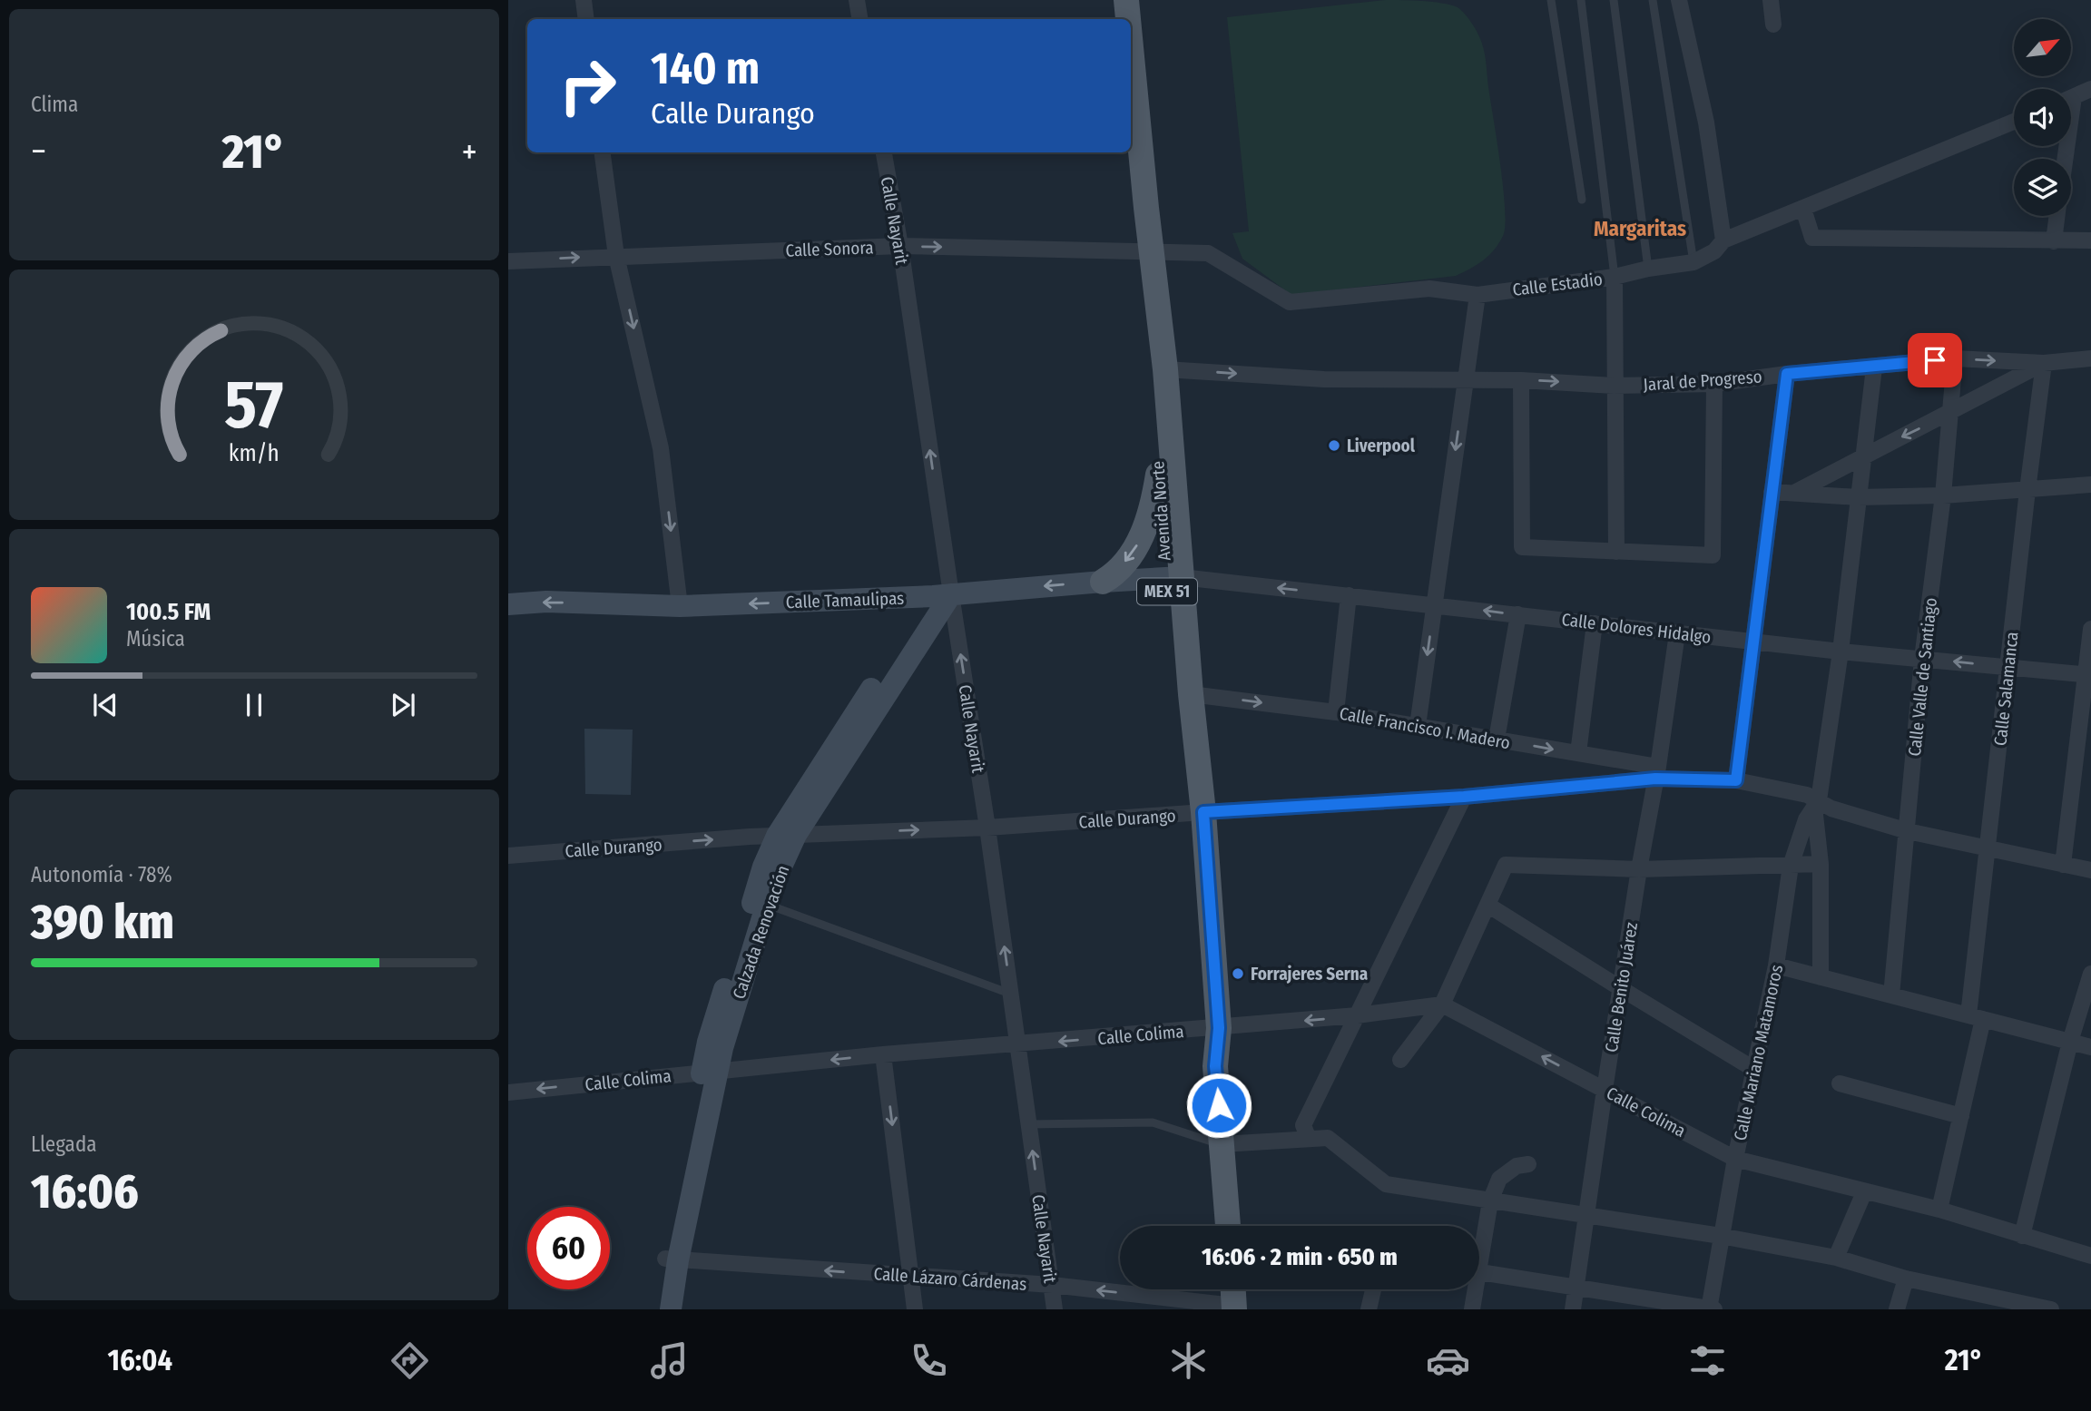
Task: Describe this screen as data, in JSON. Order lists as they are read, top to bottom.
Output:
{
  "streets": {
    "main road": ["Avenida Norte", "MEX 51"],
    "street": [
      "Calle Nayarit",
      "Calle Sonora",
      "Calle Estadio",
      "Jaral de Progreso",
      "Calle Tamaulipas",
      "Calle Dolores Hidalgo",
      "Calle Valle de Santiago",
      "Calle Salamanca",
      "Calle Francisco I. Madero",
      "Calle Durango",
      "Calzada Renovación",
      "Calle Benito Juárez",
      "Calle Colima",
      "Calle Mariano Matamoros",
      "Calle Lázaro Cárdenas"
    ]
  },
  "crossings": [
    ["Calle Nayarit", "Calle Sonora"],
    ["Calle Nayarit", "Calle Tamaulipas"],
    ["Calle Nayarit", "Calle Durango"],
    ["Calle Nayarit", "Calzada Renovación"],
    ["Calle Nayarit", "Calle Colima"],
    ["Calle Nayarit", "Calle Lázaro Cárdenas"],
    ["Calle Sonora", "Calle Estadio"],
    ["Calle Sonora", "Avenida Norte"],
    ["Calle Estadio", "Avenida Norte"],
    ["Jaral de Progreso", "Avenida Norte"],
    ["Jaral de Progreso", "Calle Valle de Santiago"],
    ["Jaral de Progreso", "Calle Salamanca"],
    ["Avenida Norte", "MEX 51"],
    ["Avenida Norte", "Calle Tamaulipas"],
    ["Avenida Norte", "Calle Dolores Hidalgo"],
    ["Avenida Norte", "Calle Francisco I. Madero"],
    ["Avenida Norte", "Calle Durango"],
    ["MEX 51", "Calle Durango"],
    ["MEX 51", "Calle Colima"],
    ["Calle Tamaulipas", "Calle Dolores Hidalgo"],
    ["Calle Tamaulipas", "Calzada Renovación"],
    ["Calle Dolores Hidalgo", "Calle Valle de Santiago"],
    ["Calle Dolores Hidalgo", "Calle Salamanca"],
    ["Calle Dolores Hidalgo", "Calle Benito Juárez"],
    ["Calle Valle de Santiago", "Calle Durango"],
    ["Calle Salamanca", "Calle Durango"],
    ["Calle Salamanca", "Calle Colima"],
    ["Calle Francisco I. Madero", "Calle Durango"],
    ["Calle Francisco I. Madero", "Calle Benito Juárez"],
    ["Calle Durango", "Calzada Renovación"],
    ["Calle Durango", "Calle Benito Juárez"],
    ["Calle Durango", "Calle Mariano Matamoros"],
    ["Calzada Renovación", "Calle Colima"],
    ["Calzada Renovación", "Calle Lázaro Cárdenas"],
    ["Calle Benito Juárez", "Calle Colima"],
    ["Calle Colima", "Calle Mariano Matamoros"]
  ],
  "one_way": [
    "Calle Nayarit",
    "Calle Sonora",
    "Calle Tamaulipas",
    "Calle Dolores Hidalgo",
    "Calle Francisco I. Madero",
    "Calle Colima",
    "Calle Lázaro Cárdenas"
  ],
  "districts": ["Margaritas"],
  "places": ["Liverpool", "Forrajeres Serna"],
  "north": "top right",
  "page": {
    "tile": [
      "Clima",
      ["Autonomía · 78%", "390 km"],
      ["Llegada", "16:06"]
    ],
    "turn": ["140 m", "Calle Durango"],
    "heat": ["−", "21°", "+"],
    "song": ["100.5 FM", "Música"],
    "limit": "60",
    "trip": "16:06 · 2 min · 650 m",
    "tabs": ["16:04", "21°"],
    "gauge": ["57", "km/h"]
  }
}
